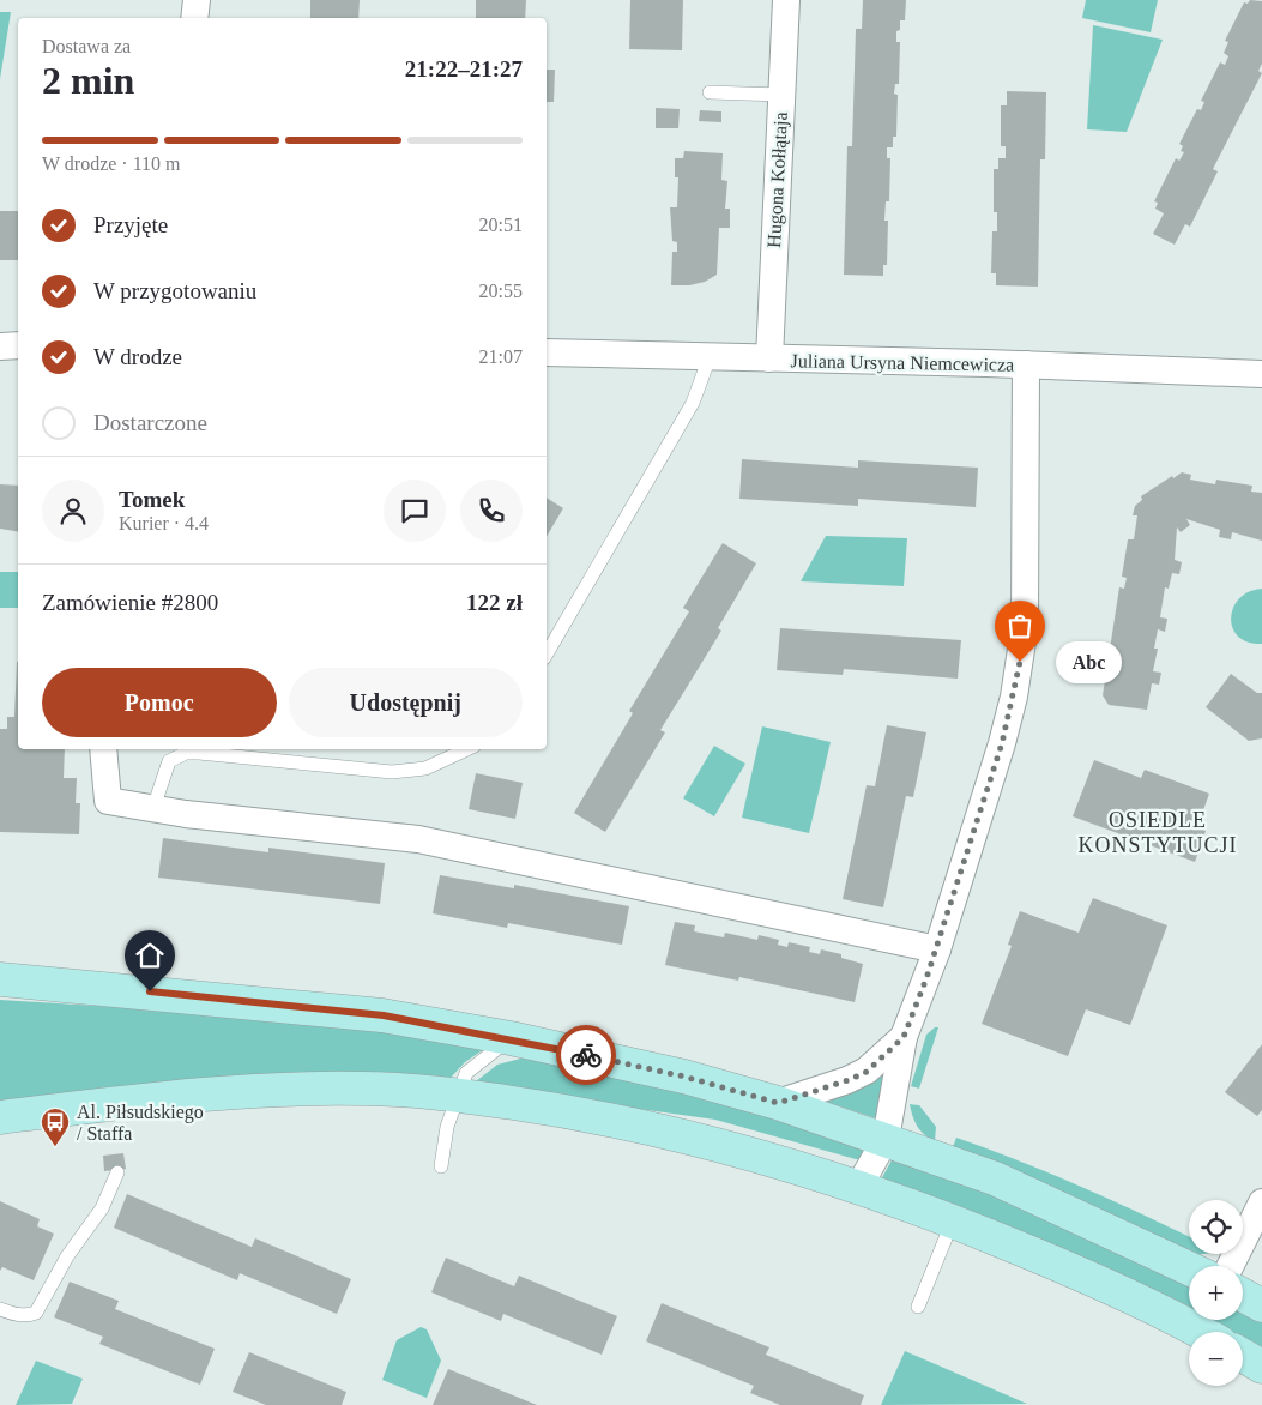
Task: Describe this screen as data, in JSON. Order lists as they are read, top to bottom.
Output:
{
  "streets": {
    "street": ["Hugona Kołłątaja", "Juliana Ursyna Niemcewicza"]
  },
  "crossings": [
    ["Hugona Kołłątaja", "Juliana Ursyna Niemcewicza"]
  ],
  "districts": ["OSIEDLE KONSTYTUCJI"],
  "places": {
    "other": ["Abc"],
    "bus stop": ["Al. Piłsudskiego / Staffa"]
  },
  "page": {
    "heading": ["2 min", "Dostawa za", "21:22–21:27"],
    "panel": [
      "Tomek",
      "Kurier · 4.4",
      "Zamówienie #2800",
      "122 zł"
    ],
    "bar": "W drodze · 110 m",
    "list": [
      ["Przyjęte", "20:51"],
      ["W przygotowaniu", "20:55"],
      ["W drodze", "21:07"],
      "Dostarczone"
    ],
    "bubble": "Abc",
    "buttons": ["Pomoc", "Udostępnij"],
    "map_buttons": ["+", "−"]
  }
}
